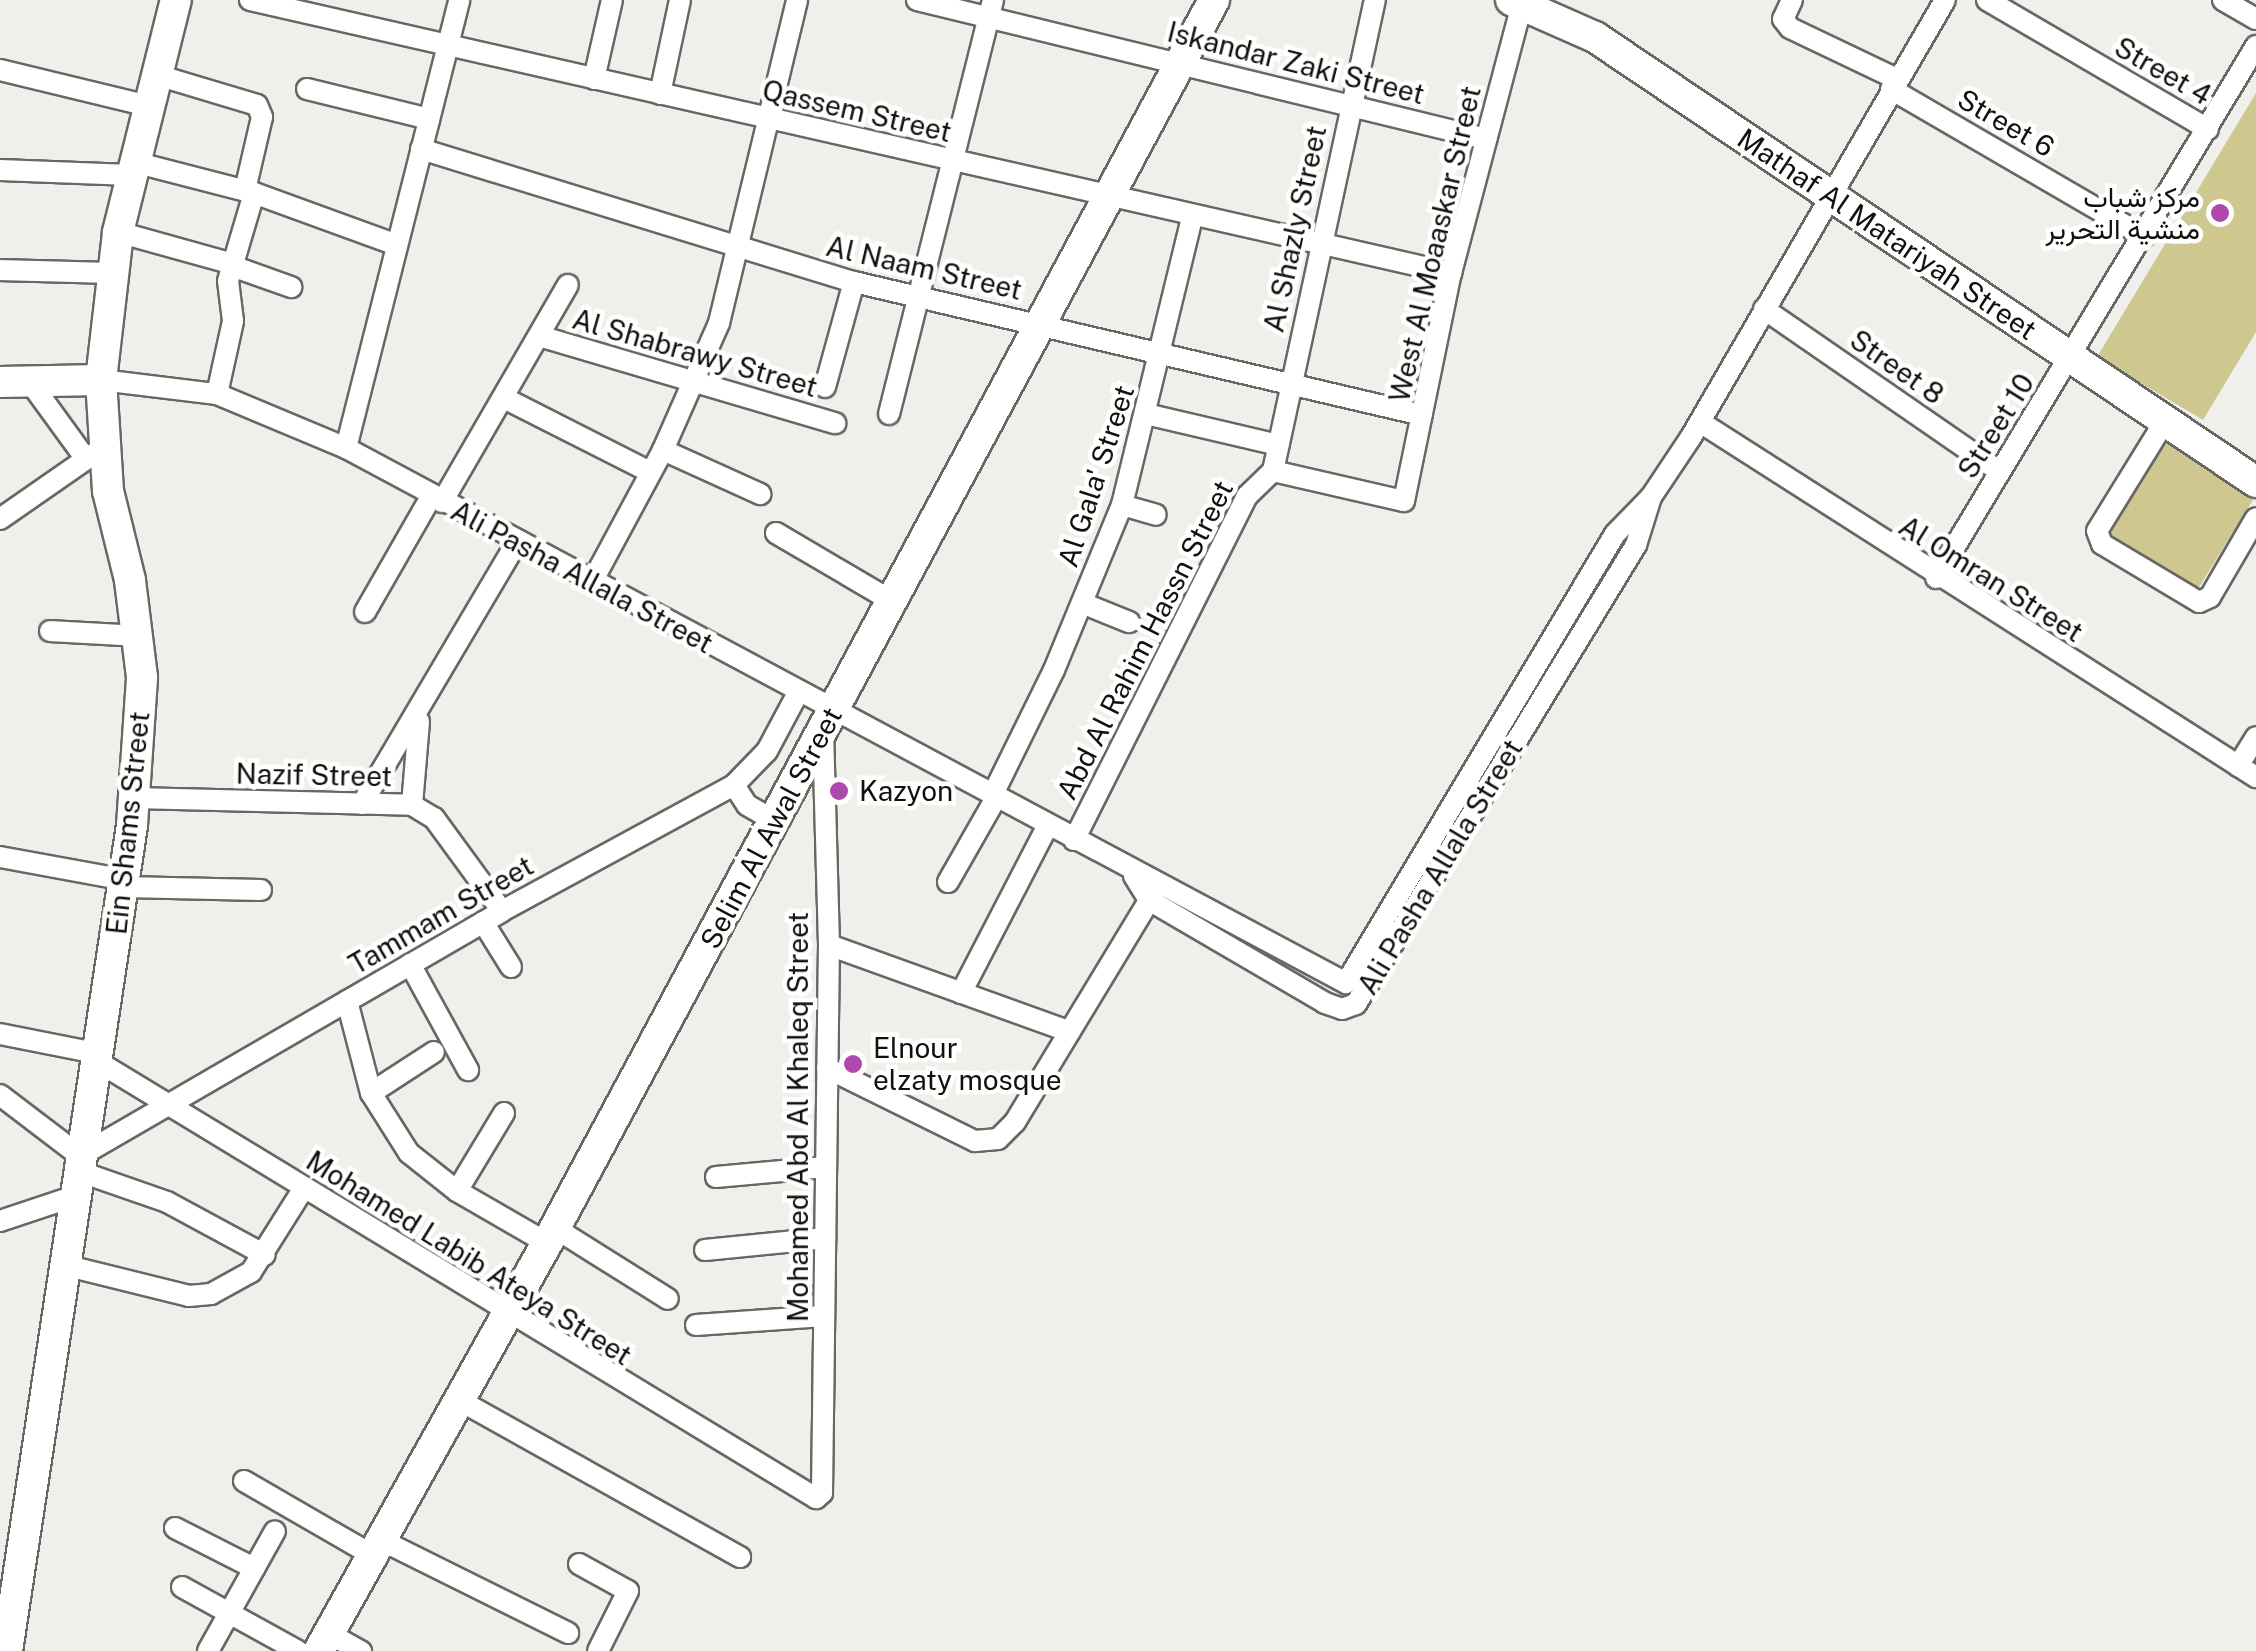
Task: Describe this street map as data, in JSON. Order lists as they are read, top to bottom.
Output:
{
  "streets": {
    "street": [
      "Iskandar Zaki Street",
      "Street 4",
      "Qassem Street",
      "Street 6",
      "Al Shazly Street",
      "Mathaf Al Matariyah Street",
      "West Al Moaaskar Street",
      "Al Naam Street",
      "Al Shabrawy Street",
      "Street 8",
      "Street 10",
      "Al Gala' Street",
      "Ali Pasha Allala Street",
      "Al Omran Street",
      "Abd Al Rahim Hassn Street",
      "Nazif Street",
      "Ein Shams Street",
      "Selim Al Awal Street",
      "Tammam Street",
      "Mohamed Abd Al Khaleq Street",
      "Mohamed Labib Ateya Street"
    ]
  },
  "crossings": [
    ["Iskandar Zaki Street", "Al Shazly Street"],
    ["Iskandar Zaki Street", "West Al Moaaskar Street"],
    ["Iskandar Zaki Street", "Selim Al Awal Street"],
    ["Street 4", "Street 10"],
    ["Qassem Street", "Al Shazly Street"],
    ["Qassem Street", "West Al Moaaskar Street"],
    ["Qassem Street", "Al Gala' Street"],
    ["Qassem Street", "Selim Al Awal Street"],
    ["Street 6", "Street 10"],
    ["Street 6", "Ali Pasha Allala Street"],
    ["Al Shazly Street", "West Al Moaaskar Street"],
    ["Al Shazly Street", "Al Naam Street"],
    ["Al Shazly Street", "Abd Al Rahim Hassn Street"],
    ["Mathaf Al Matariyah Street", "West Al Moaaskar Street"],
    ["Mathaf Al Matariyah Street", "Street 10"],
    ["Mathaf Al Matariyah Street", "Ali Pasha Allala Street"],
    ["West Al Moaaskar Street", "Al Naam Street"],
    ["West Al Moaaskar Street", "Abd Al Rahim Hassn Street"],
    ["Al Naam Street", "Al Gala' Street"],
    ["Al Naam Street", "Selim Al Awal Street"],
    ["Street 8", "Street 10"],
    ["Street 8", "Ali Pasha Allala Street"],
    ["Street 10", "Al Omran Street"],
    ["Al Gala' Street", "Ali Pasha Allala Street"],
    ["Ali Pasha Allala Street", "Al Omran Street"],
    ["Ali Pasha Allala Street", "Abd Al Rahim Hassn Street"],
    ["Ali Pasha Allala Street", "Ein Shams Street"],
    ["Ali Pasha Allala Street", "Selim Al Awal Street"],
    ["Ali Pasha Allala Street", "Tammam Street"],
    ["Ali Pasha Allala Street", "Mohamed Abd Al Khaleq Street"],
    ["Nazif Street", "Ein Shams Street"],
    ["Nazif Street", "Tammam Street"],
    ["Ein Shams Street", "Tammam Street"],
    ["Ein Shams Street", "Mohamed Labib Ateya Street"],
    ["Selim Al Awal Street", "Mohamed Abd Al Khaleq Street"],
    ["Selim Al Awal Street", "Mohamed Labib Ateya Street"],
    ["Tammam Street", "Mohamed Labib Ateya Street"],
    ["Mohamed Abd Al Khaleq Street", "Mohamed Labib Ateya Street"]
  ],
  "places": ["مركز شباب منشية التحرير", "Kazyon", "Elnour elzaty mosque"]
}
